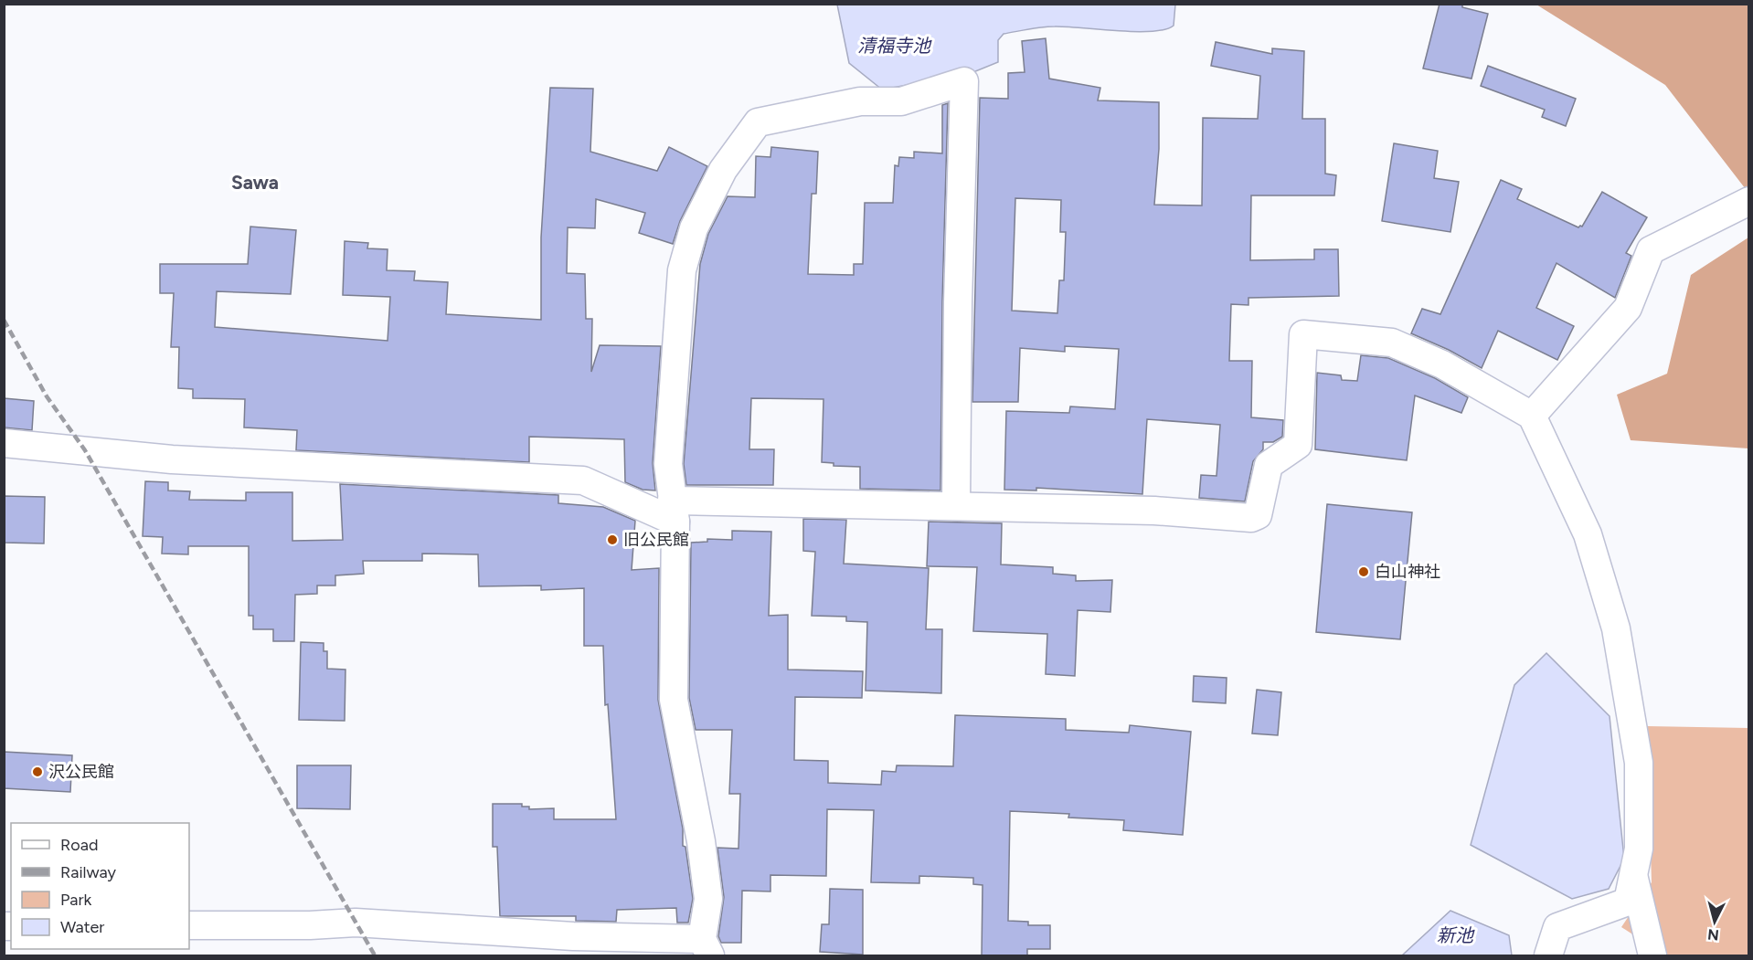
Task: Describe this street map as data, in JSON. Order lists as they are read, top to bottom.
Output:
{
  "districts": ["Sawa"],
  "water": ["清福寺池", "新池"],
  "places": ["旧公民館", "白山神社", "沢公民館"],
  "legend": [
    "Road",
    "Railway",
    "Park",
    "Water"
  ],
  "north": "bottom"
}
